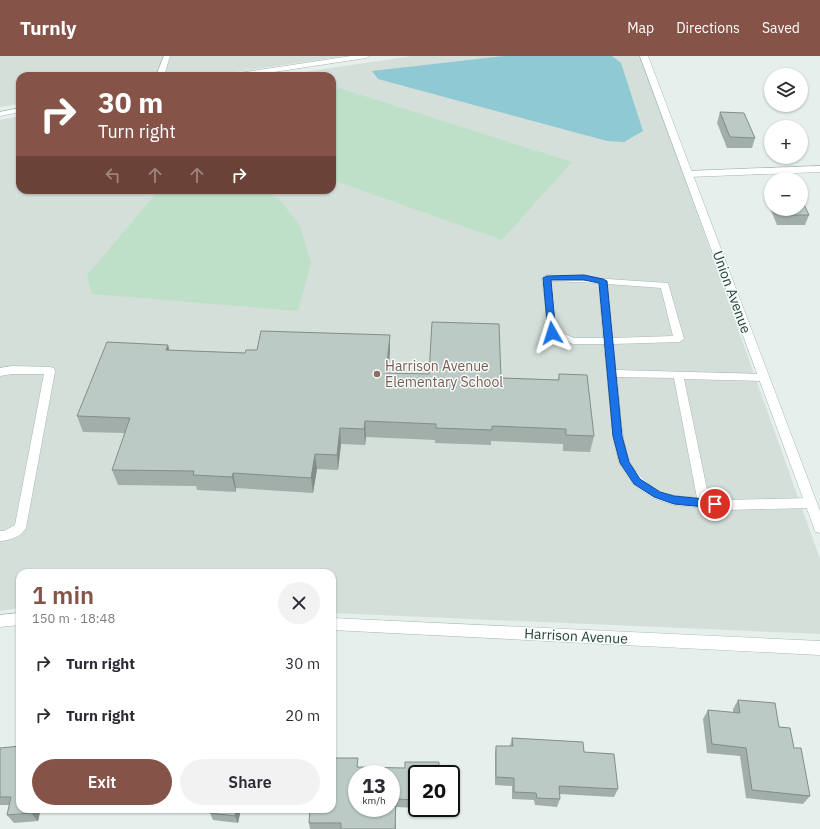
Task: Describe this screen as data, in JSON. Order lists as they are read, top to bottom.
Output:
{
  "streets": {
    "street": ["Union Avenue", "Harrison Avenue"]
  },
  "places": ["Harrison Avenue Elementary School"],
  "page": {
    "header": "Turnly",
    "nav": ["Map", "Directions", "Saved"],
    "map_buttons": ["+", "−"],
    "turn": ["30 m", "Turn right"],
    "heading": ["1 min", "150 m · 18:48"],
    "list": [
      {
        "name": "Turn right",
        "value": "30 m"
      },
      {
        "name": "Turn right",
        "value": "20 m"
      }
    ],
    "buttons": ["Exit", "Share"],
    "speed": "13 km/h",
    "limit": "20"
  }
}
